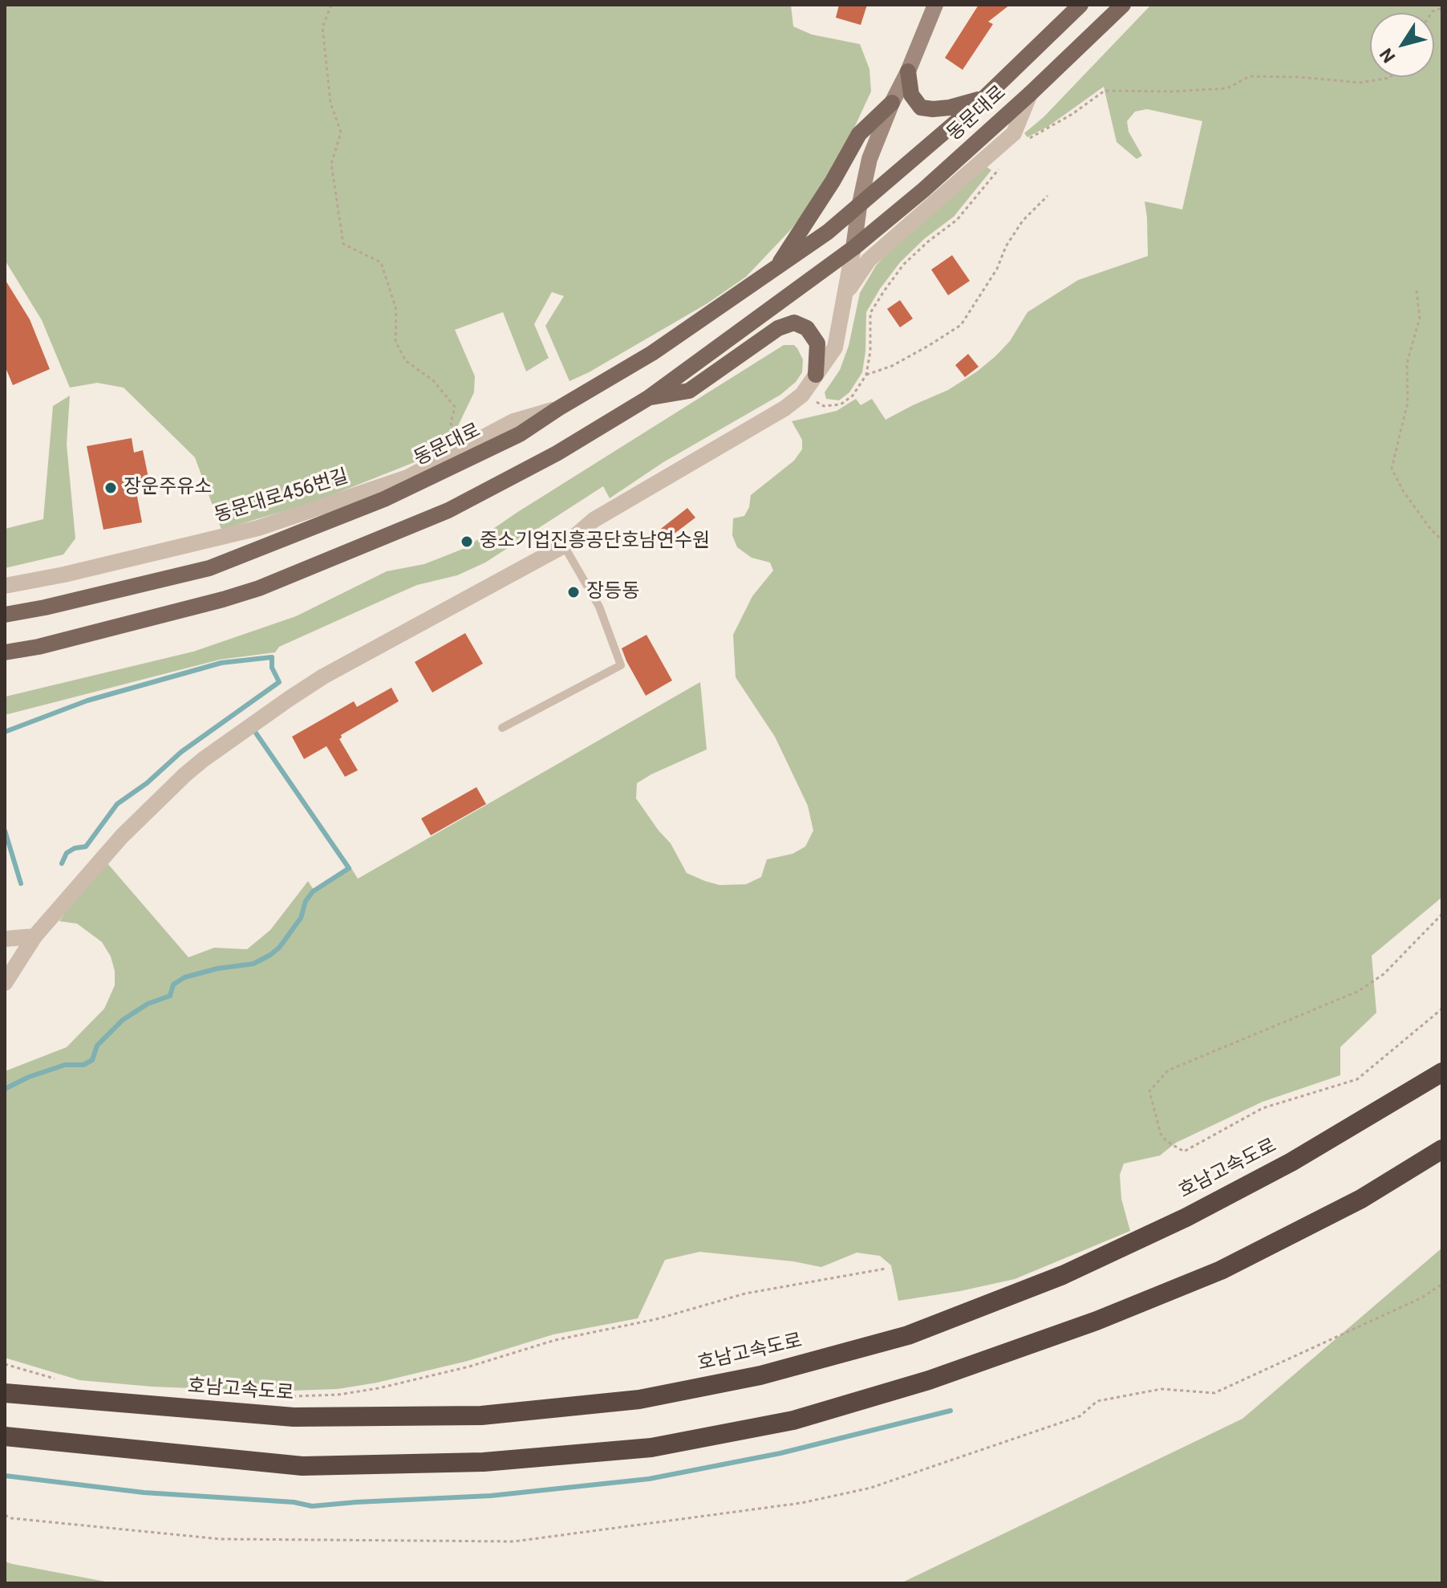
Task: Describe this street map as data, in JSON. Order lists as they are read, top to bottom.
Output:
{
  "streets": {
    "highway": ["호남고속도로"],
    "main road": ["동문대로"],
    "street": ["동문대로456번길"]
  },
  "crossings": [
    ["동문대로", "동문대로456번길"]
  ],
  "places": ["장운주유소", "중소기업진흥공단호남연수원", "장등동"],
  "north": "bottom left"
}
